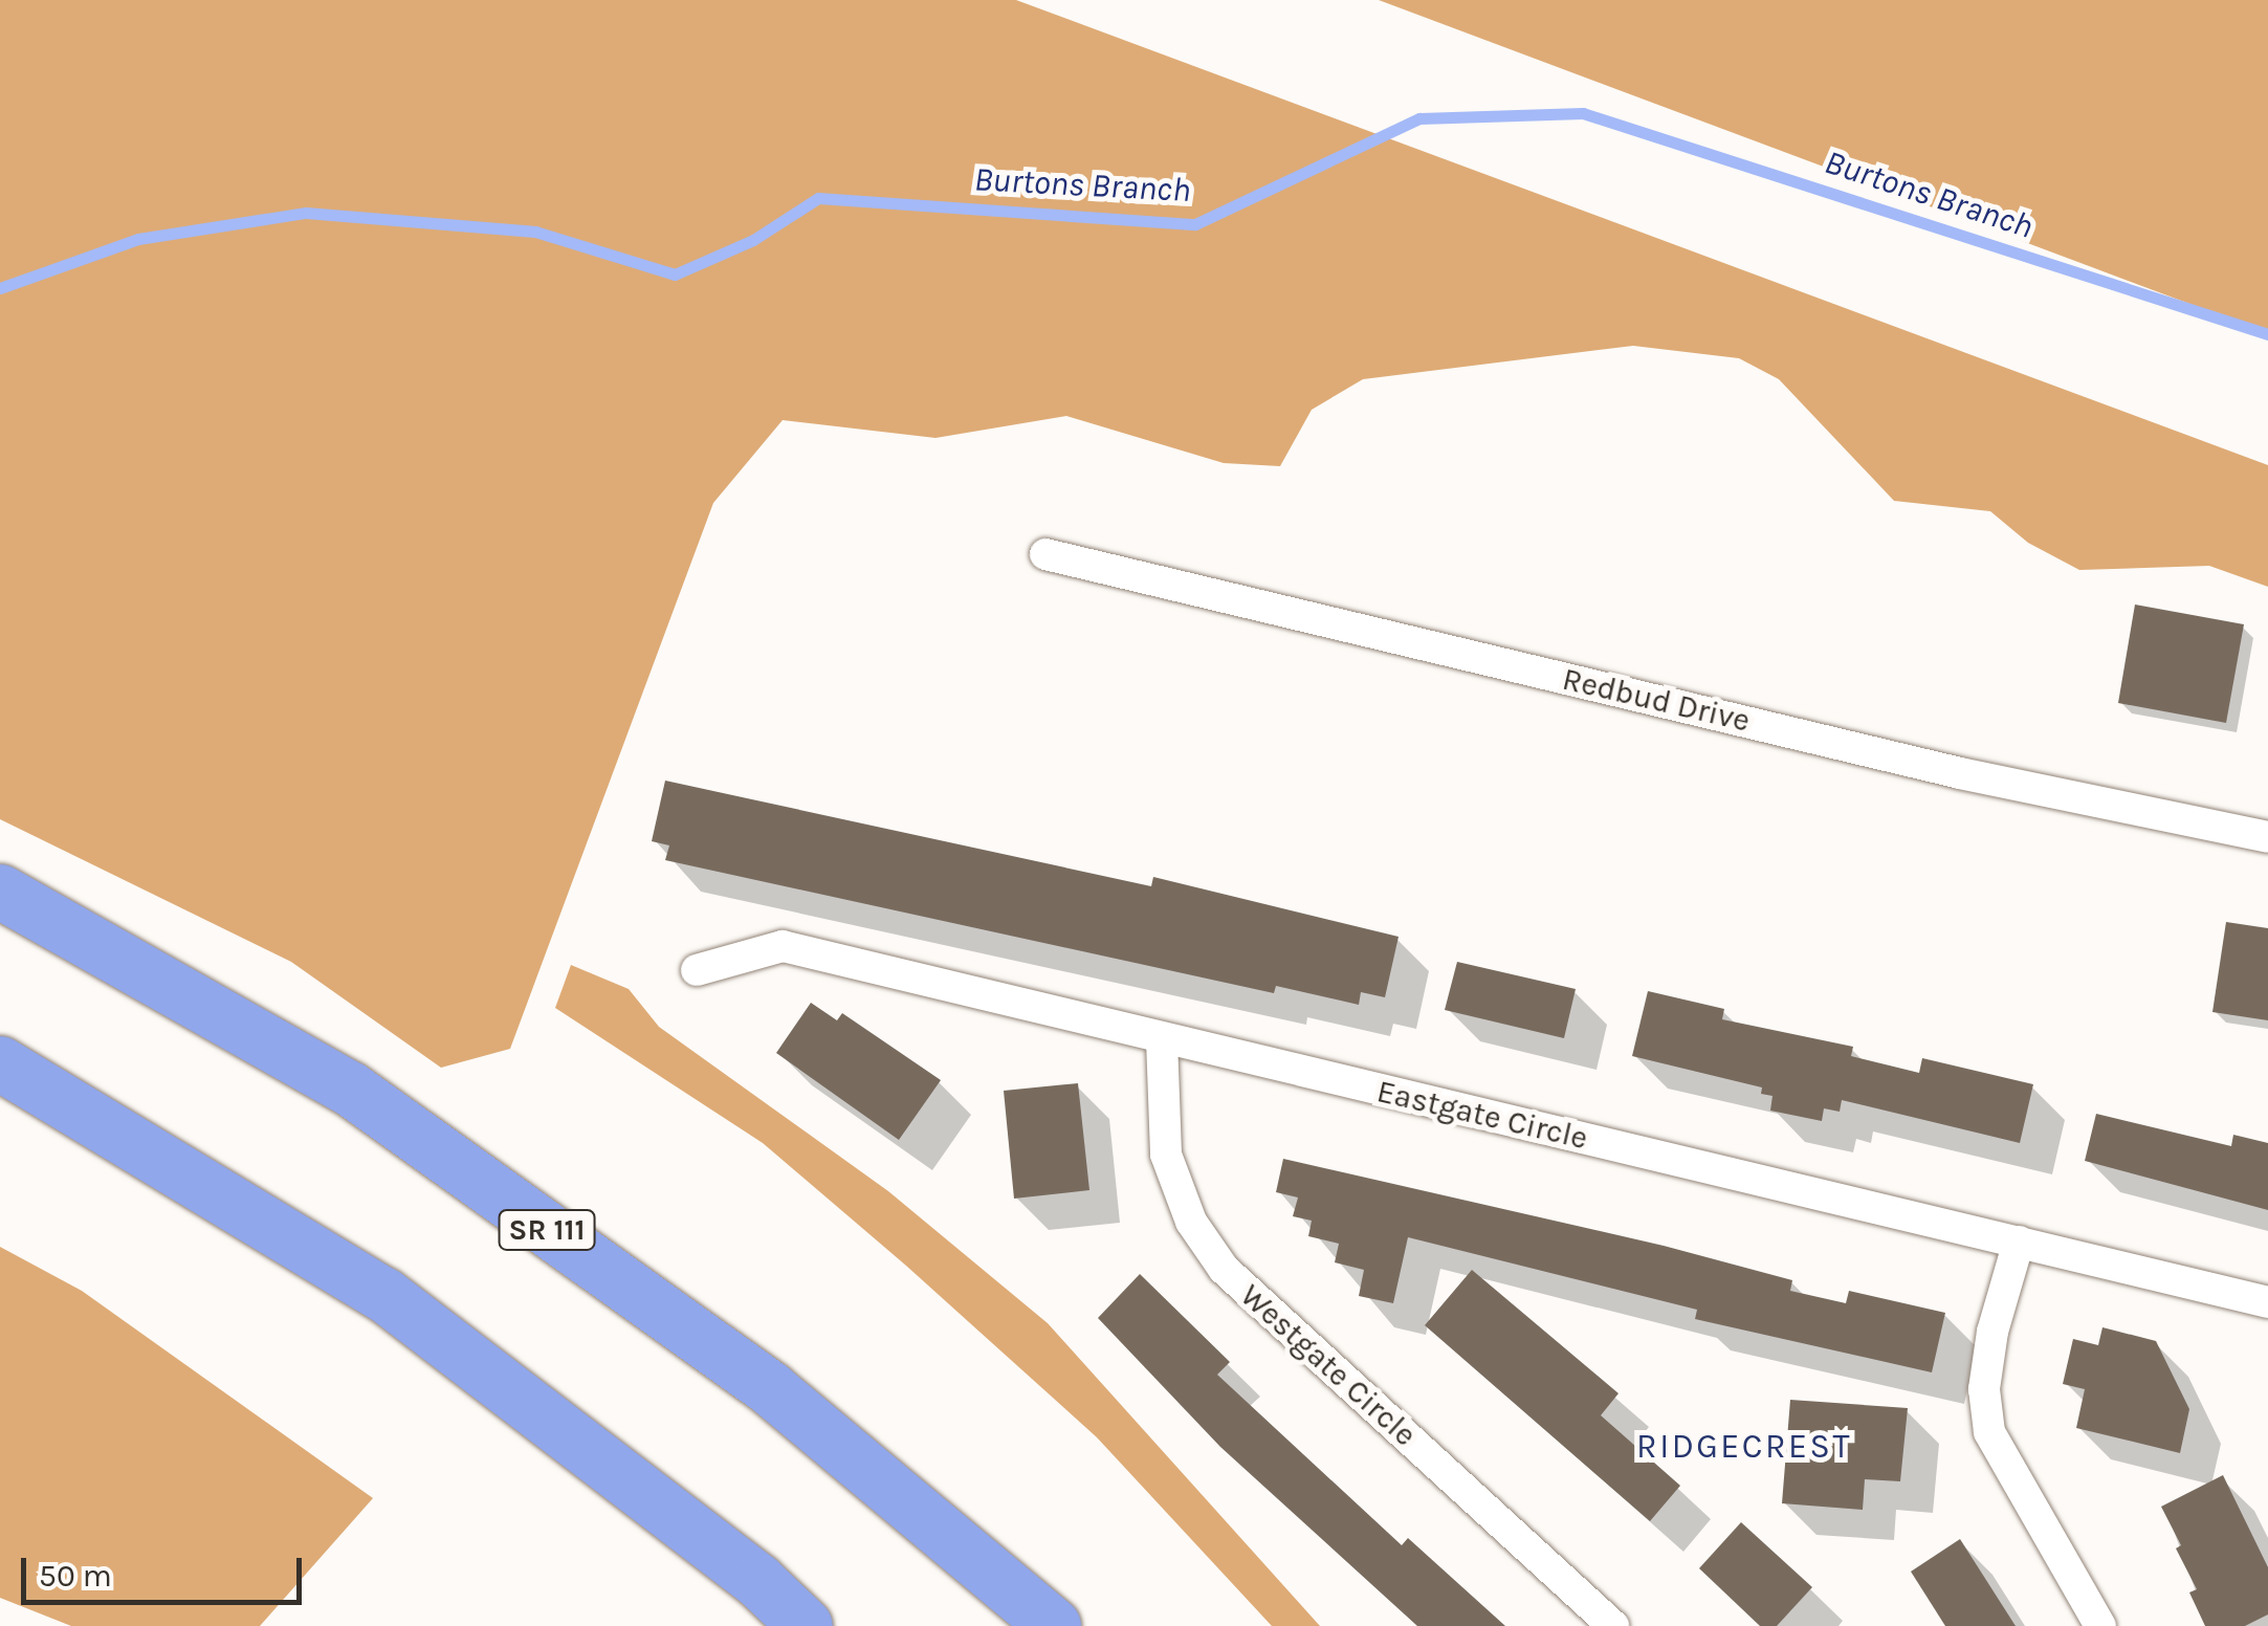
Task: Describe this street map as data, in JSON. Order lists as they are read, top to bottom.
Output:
{
  "streets": {
    "highway": ["SR 111"],
    "street": ["Redbud Drive", "Eastgate Circle", "Westgate Circle"]
  },
  "crossings": [
    ["Eastgate Circle", "Westgate Circle"]
  ],
  "districts": ["RIDGECREST"],
  "water": ["Burtons Branch"],
  "scale_bar": "50 m"
}
